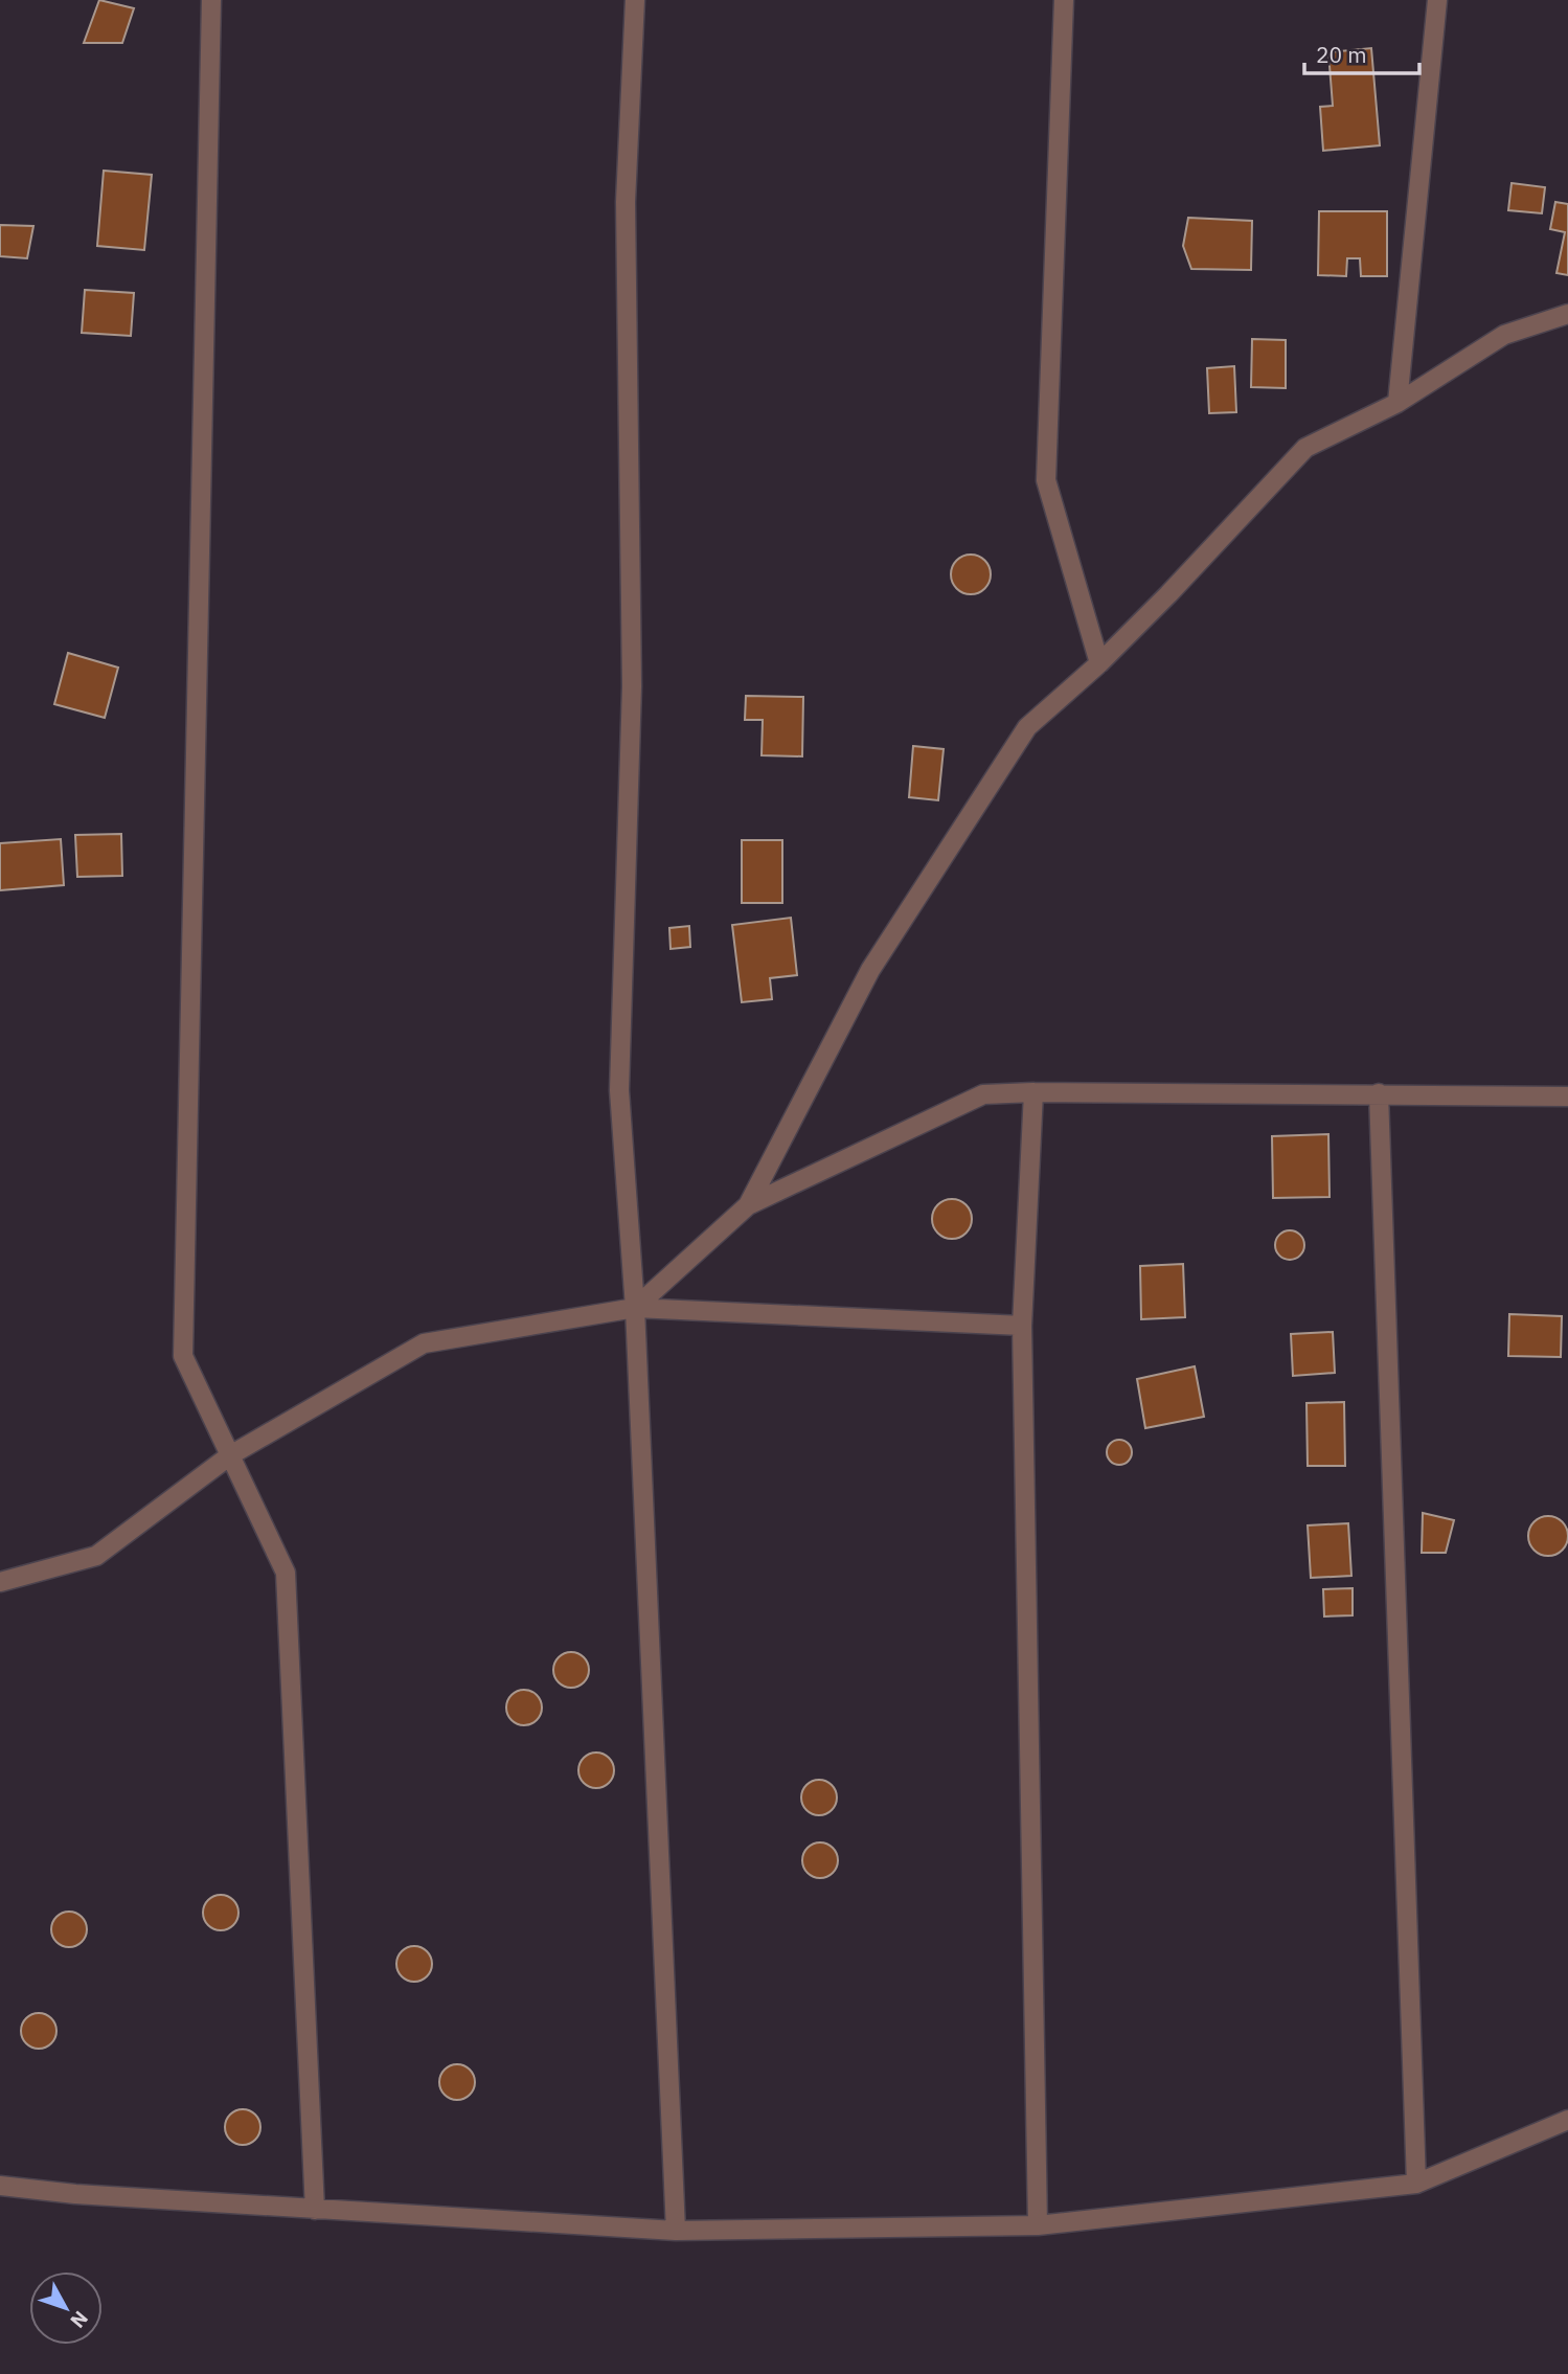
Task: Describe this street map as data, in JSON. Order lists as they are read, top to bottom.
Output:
{
  "scale_bar": "20 m",
  "north": "bottom right"
}
